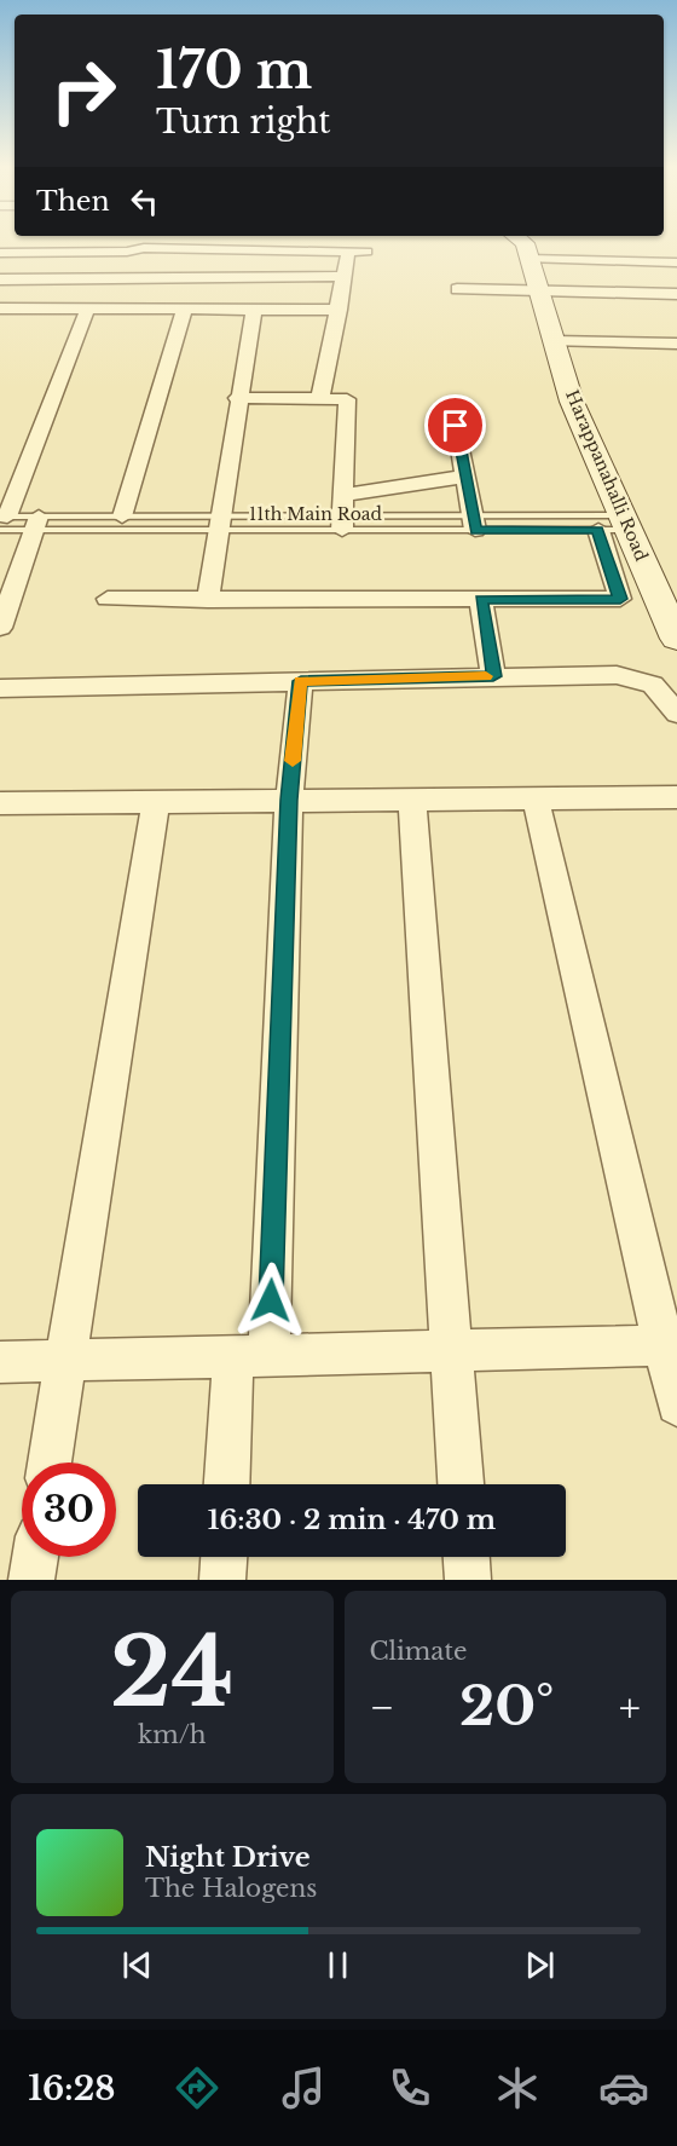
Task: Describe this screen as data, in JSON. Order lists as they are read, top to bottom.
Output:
{
  "streets": {
    "street": ["Harappanahalli Road"],
    "lane": ["11th Main Road"]
  },
  "crossings": [
    ["Harappanahalli Road", "11th Main Road"]
  ],
  "page": {
    "turn": ["170 m", "Turn right"],
    "then": "Then",
    "limit": "30",
    "trip": "16:30 · 2 min · 470 m",
    "tile": [
      ["24", "km/h"],
      "Climate"
    ],
    "heat": ["−", "20°", "+"],
    "song": ["Night Drive", "The Halogens"],
    "tabs": "16:28"
  }
}
